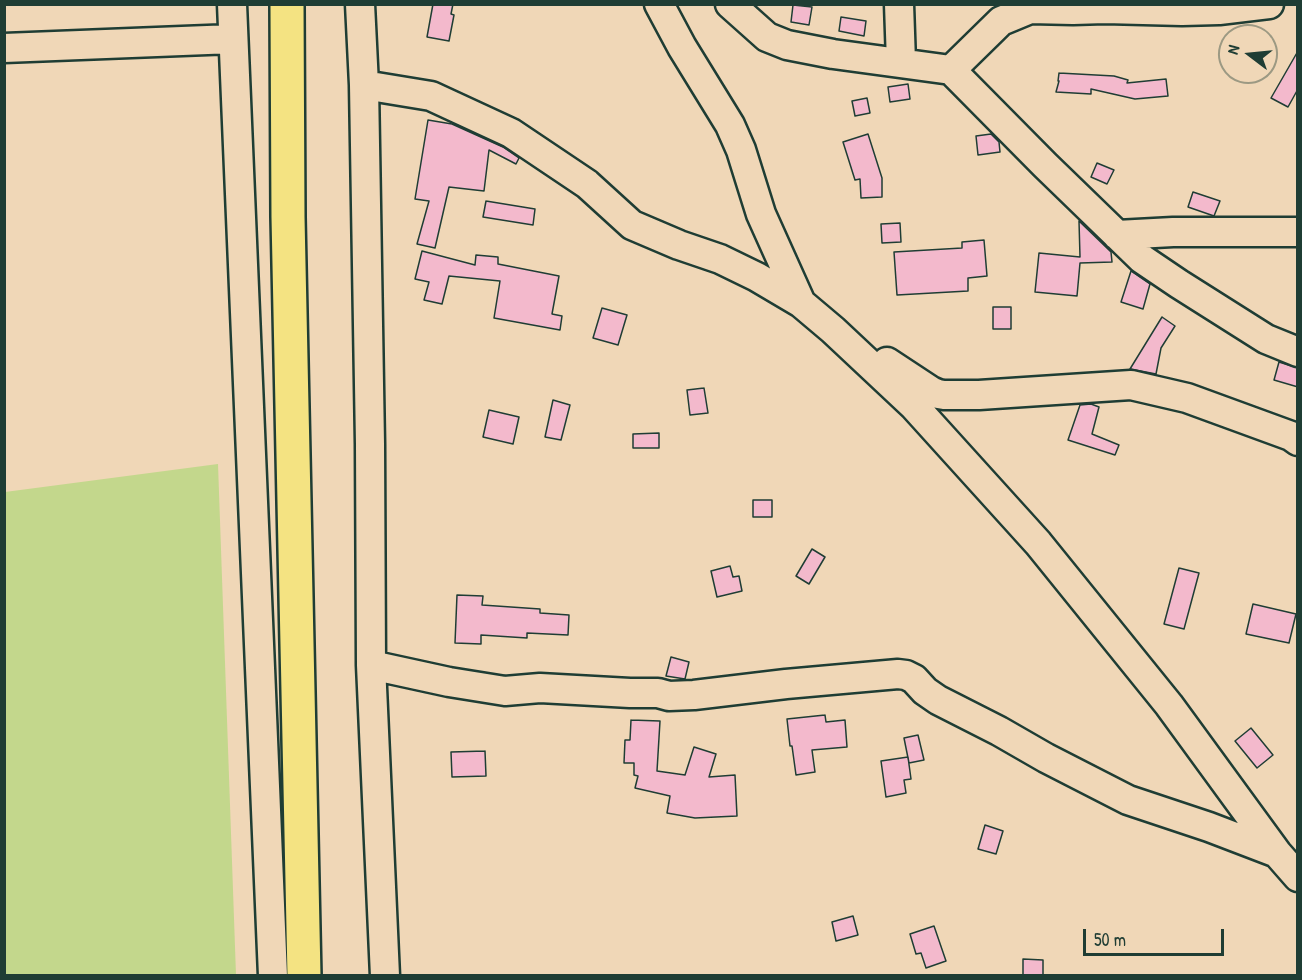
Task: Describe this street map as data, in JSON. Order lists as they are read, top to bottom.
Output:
{
  "scale_bar": "50 m",
  "north": "left"
}
